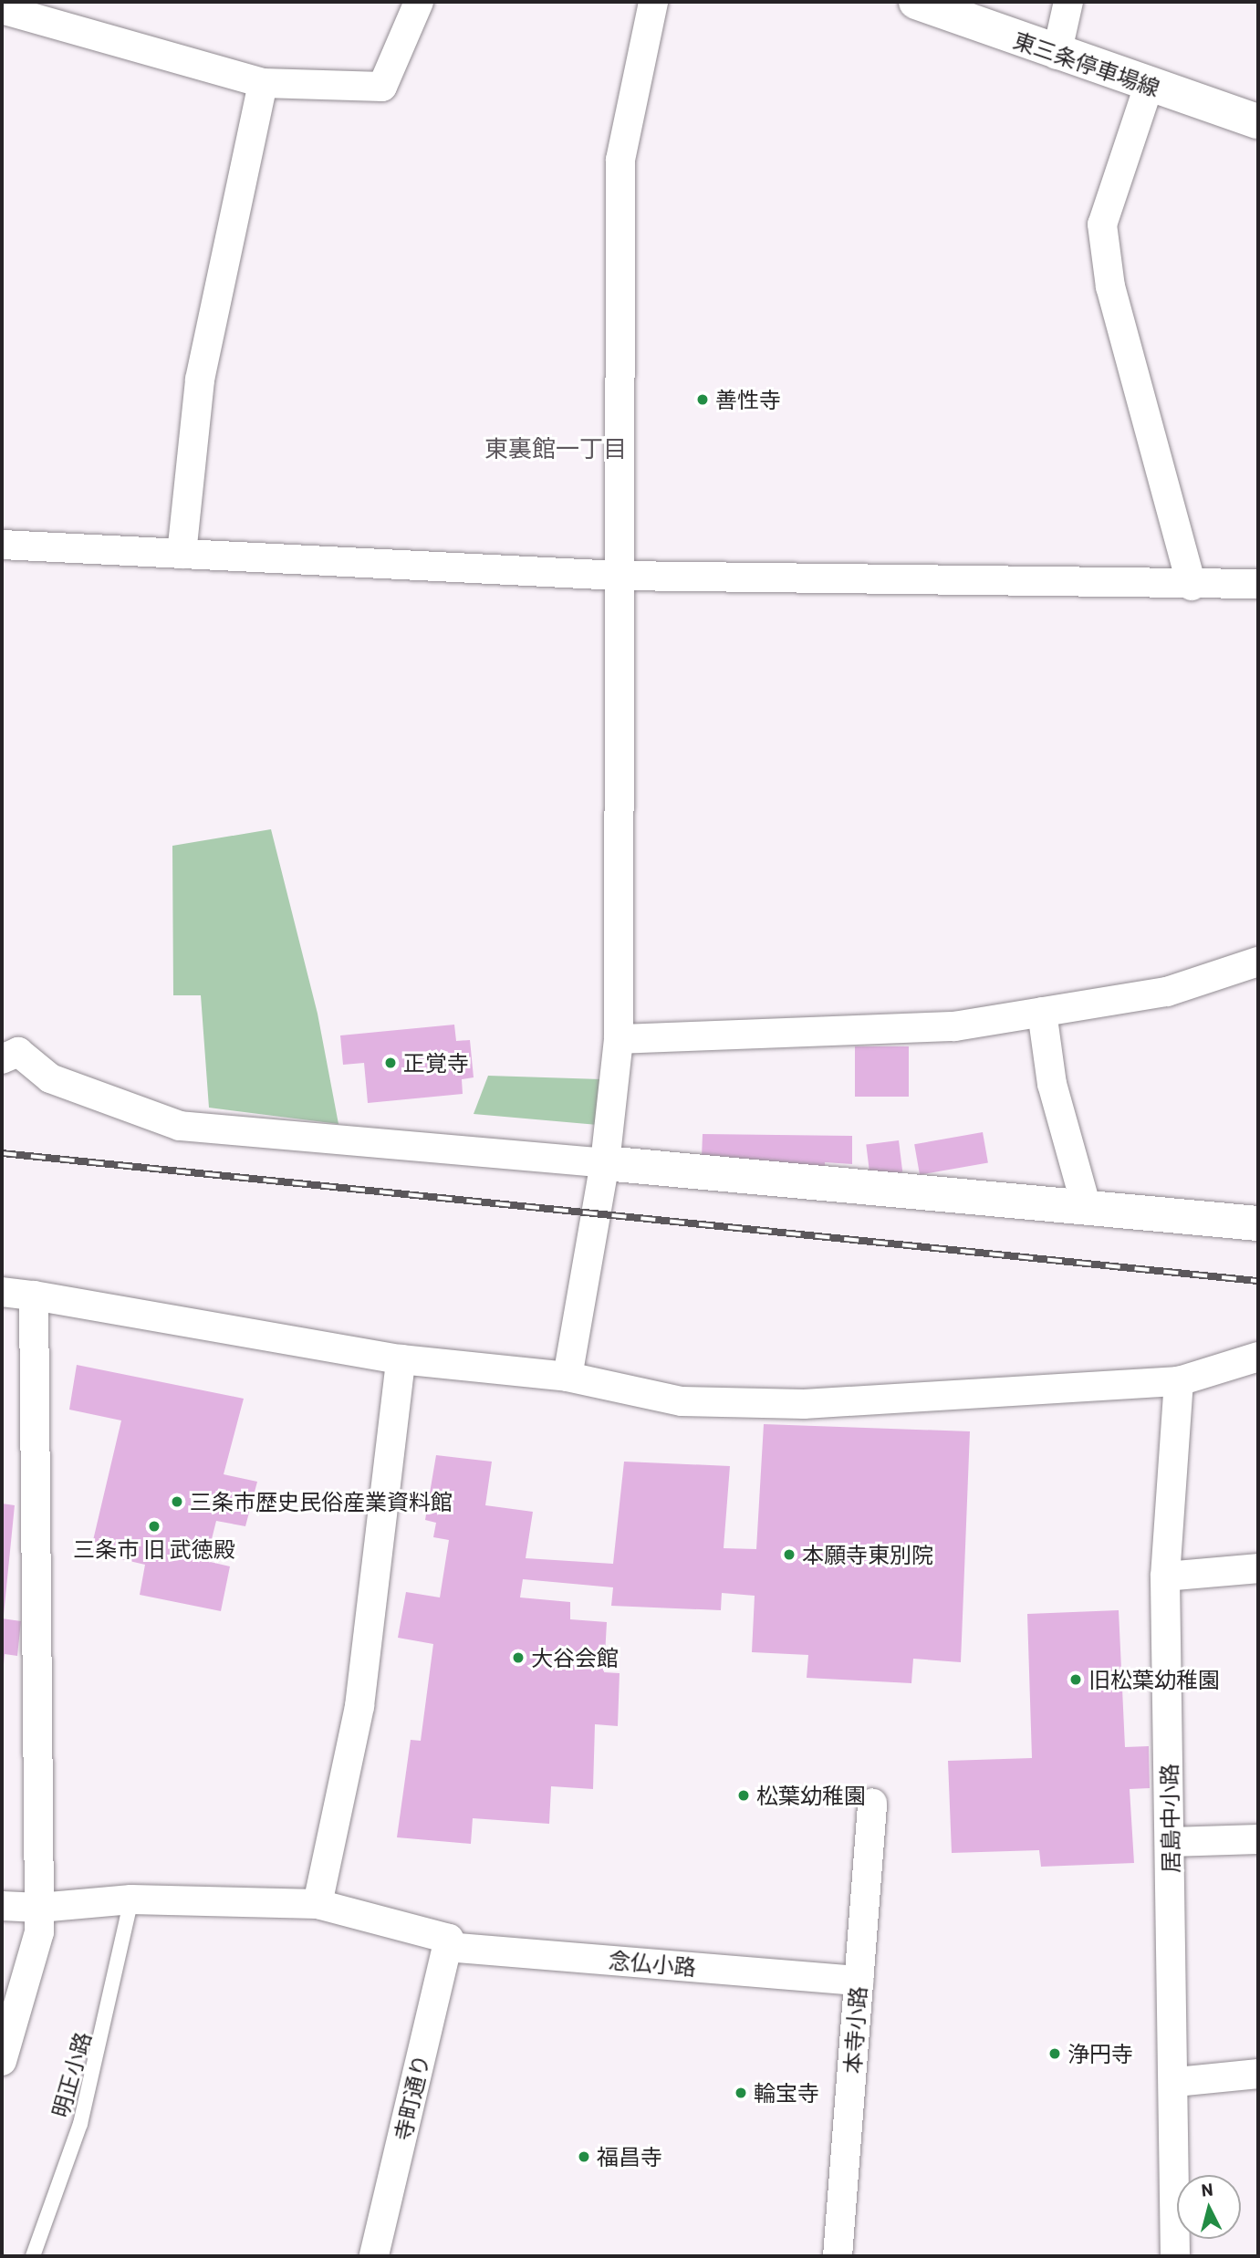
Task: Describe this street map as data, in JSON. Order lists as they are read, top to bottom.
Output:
{
  "streets": {
    "street": [
      "東三条停車場線",
      "居島中小路",
      "念仏小路",
      "本寺小路",
      "寺町通り"
    ],
    "lane": ["明正小路"]
  },
  "crossings": [
    ["念仏小路", "本寺小路"],
    ["念仏小路", "明正小路"],
    ["念仏小路", "寺町通り"]
  ],
  "districts": ["東裏館一丁目"],
  "places": [
    "善性寺",
    "正覚寺",
    "三条市歴史民俗産業資料館",
    "三条市 旧 武徳殿",
    "本願寺東別院",
    "大谷会館",
    "旧松葉幼稚園",
    "松葉幼稚園",
    "浄円寺",
    "輪宝寺",
    "福昌寺"
  ],
  "north": "top"
}
